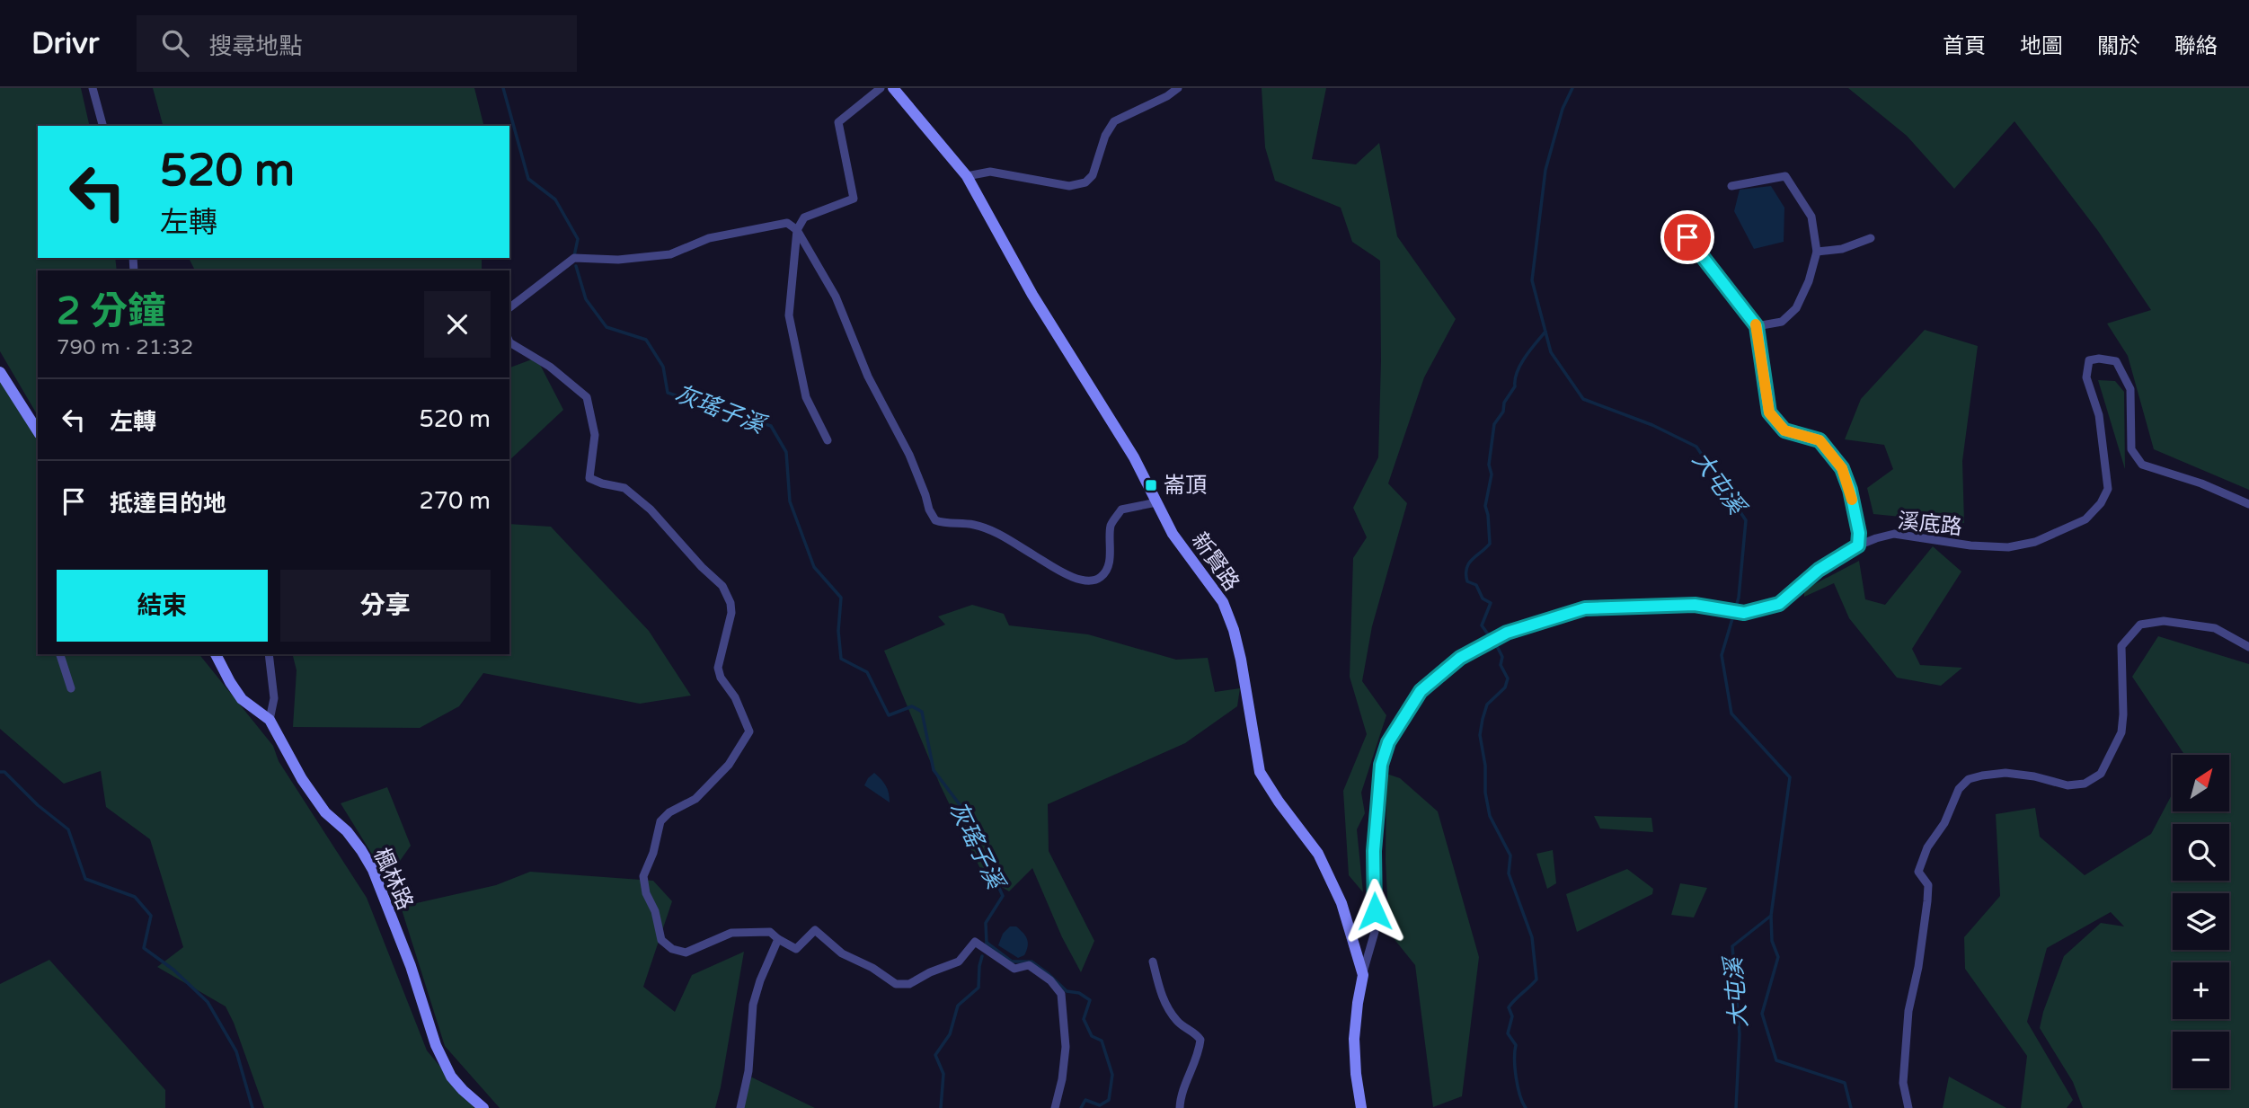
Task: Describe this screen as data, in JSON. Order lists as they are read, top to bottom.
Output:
{
  "streets": {
    "street": ["溪底路", "新賢路", "楓林路"]
  },
  "crossings": [
    ["溪底路", "新賢路"]
  ],
  "water": ["灰瑤子溪", "大屯溪"],
  "places": {
    "transit": ["崙頂"]
  },
  "north": "top right",
  "page": {
    "header": "Drivr",
    "search": "搜尋地點",
    "nav": [
      "首頁",
      "地圖",
      "關於",
      "聯絡"
    ],
    "turn": ["520 m", "左轉"],
    "heading": ["2 分鐘", "790 m · 21:32"],
    "list": [
      {
        "name": "左轉",
        "value": "520 m"
      },
      {
        "name": "抵達目的地",
        "value": "270 m"
      }
    ],
    "buttons": ["結束", "分享"],
    "map_buttons": ["+", "−"]
  }
}
